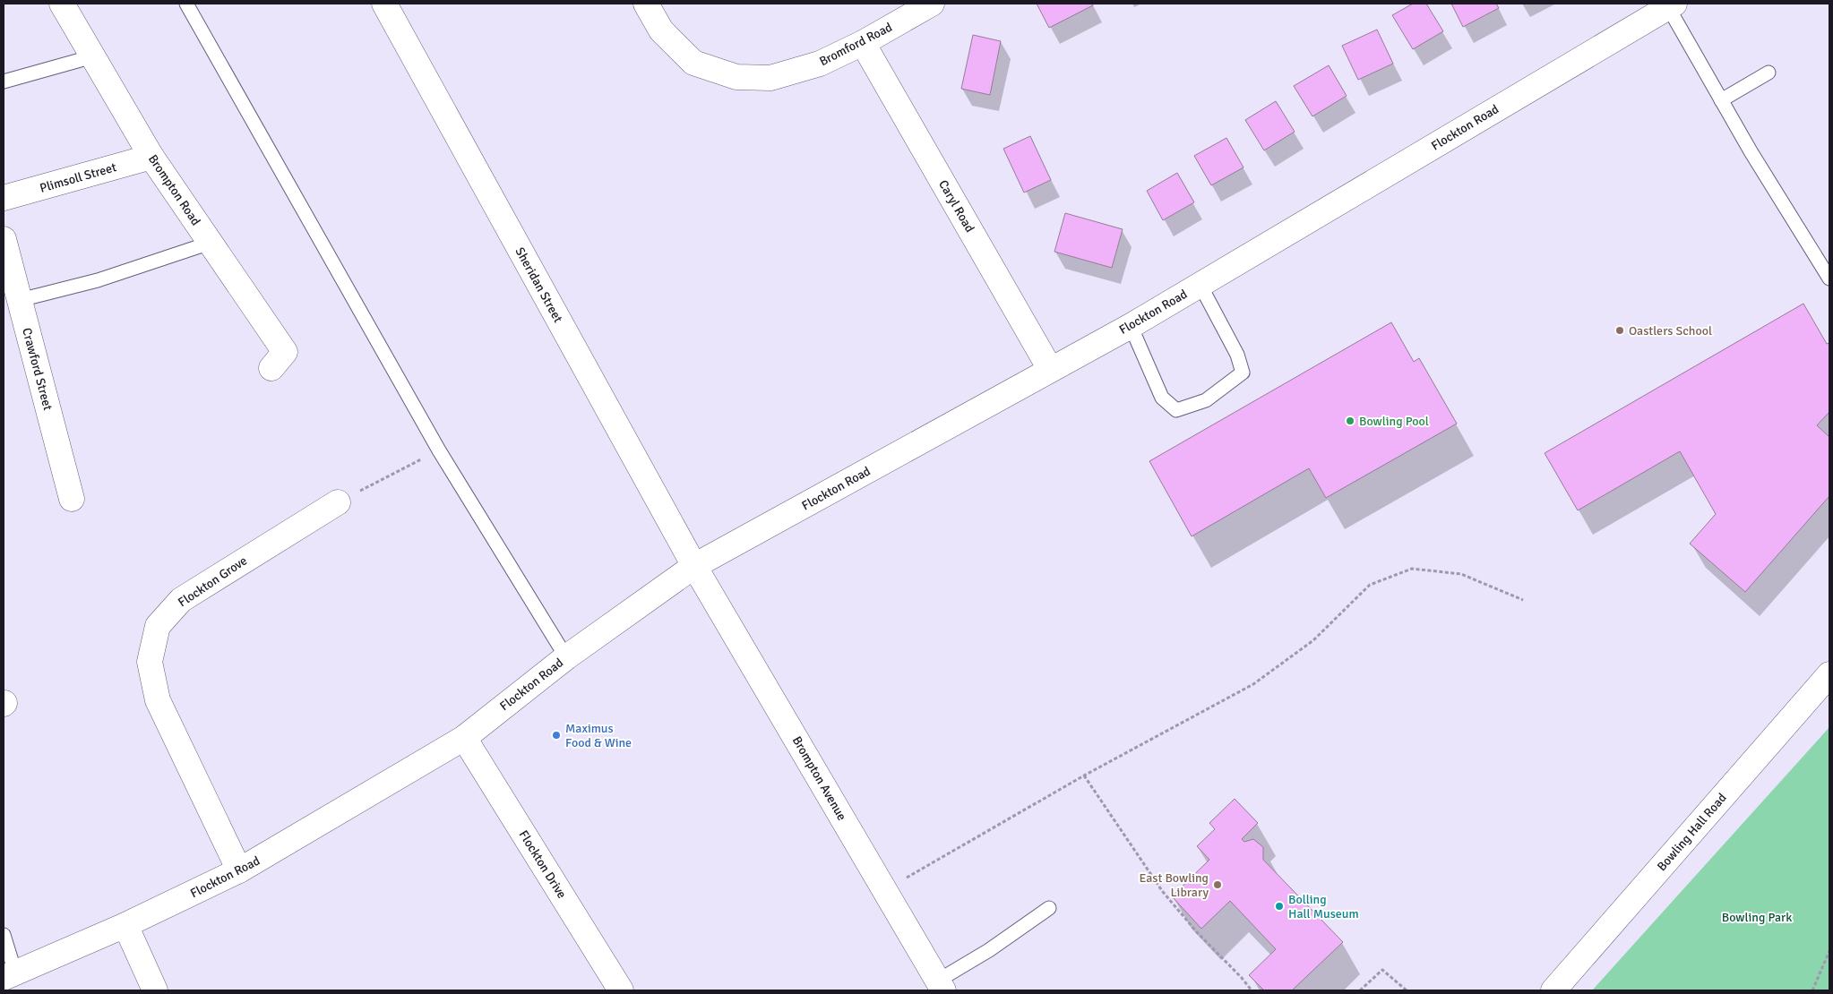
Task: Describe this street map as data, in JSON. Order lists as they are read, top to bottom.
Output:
{
  "streets": {
    "street": [
      "Bromford Road",
      "Flockton Road",
      "Plimsoll Street",
      "Brompton Road",
      "Caryl Road",
      "Sheridan Street",
      "Crawford Street",
      "Flockton Grove",
      "Brompton Avenue",
      "Bowling Hall Road",
      "Flockton Drive"
    ]
  },
  "crossings": [
    ["Bromford Road", "Caryl Road"],
    ["Flockton Road", "Caryl Road"],
    ["Flockton Road", "Sheridan Street"],
    ["Flockton Road", "Flockton Grove"],
    ["Flockton Road", "Brompton Avenue"],
    ["Flockton Road", "Flockton Drive"],
    ["Plimsoll Street", "Brompton Road"],
    ["Sheridan Street", "Brompton Avenue"]
  ],
  "parks": ["Bowling Park"],
  "places": [
    "Oastlers School",
    "Bowling Pool",
    "Maximus Food & Wine",
    "East Bowling Library",
    "Bolling Hall Museum"
  ]
}
